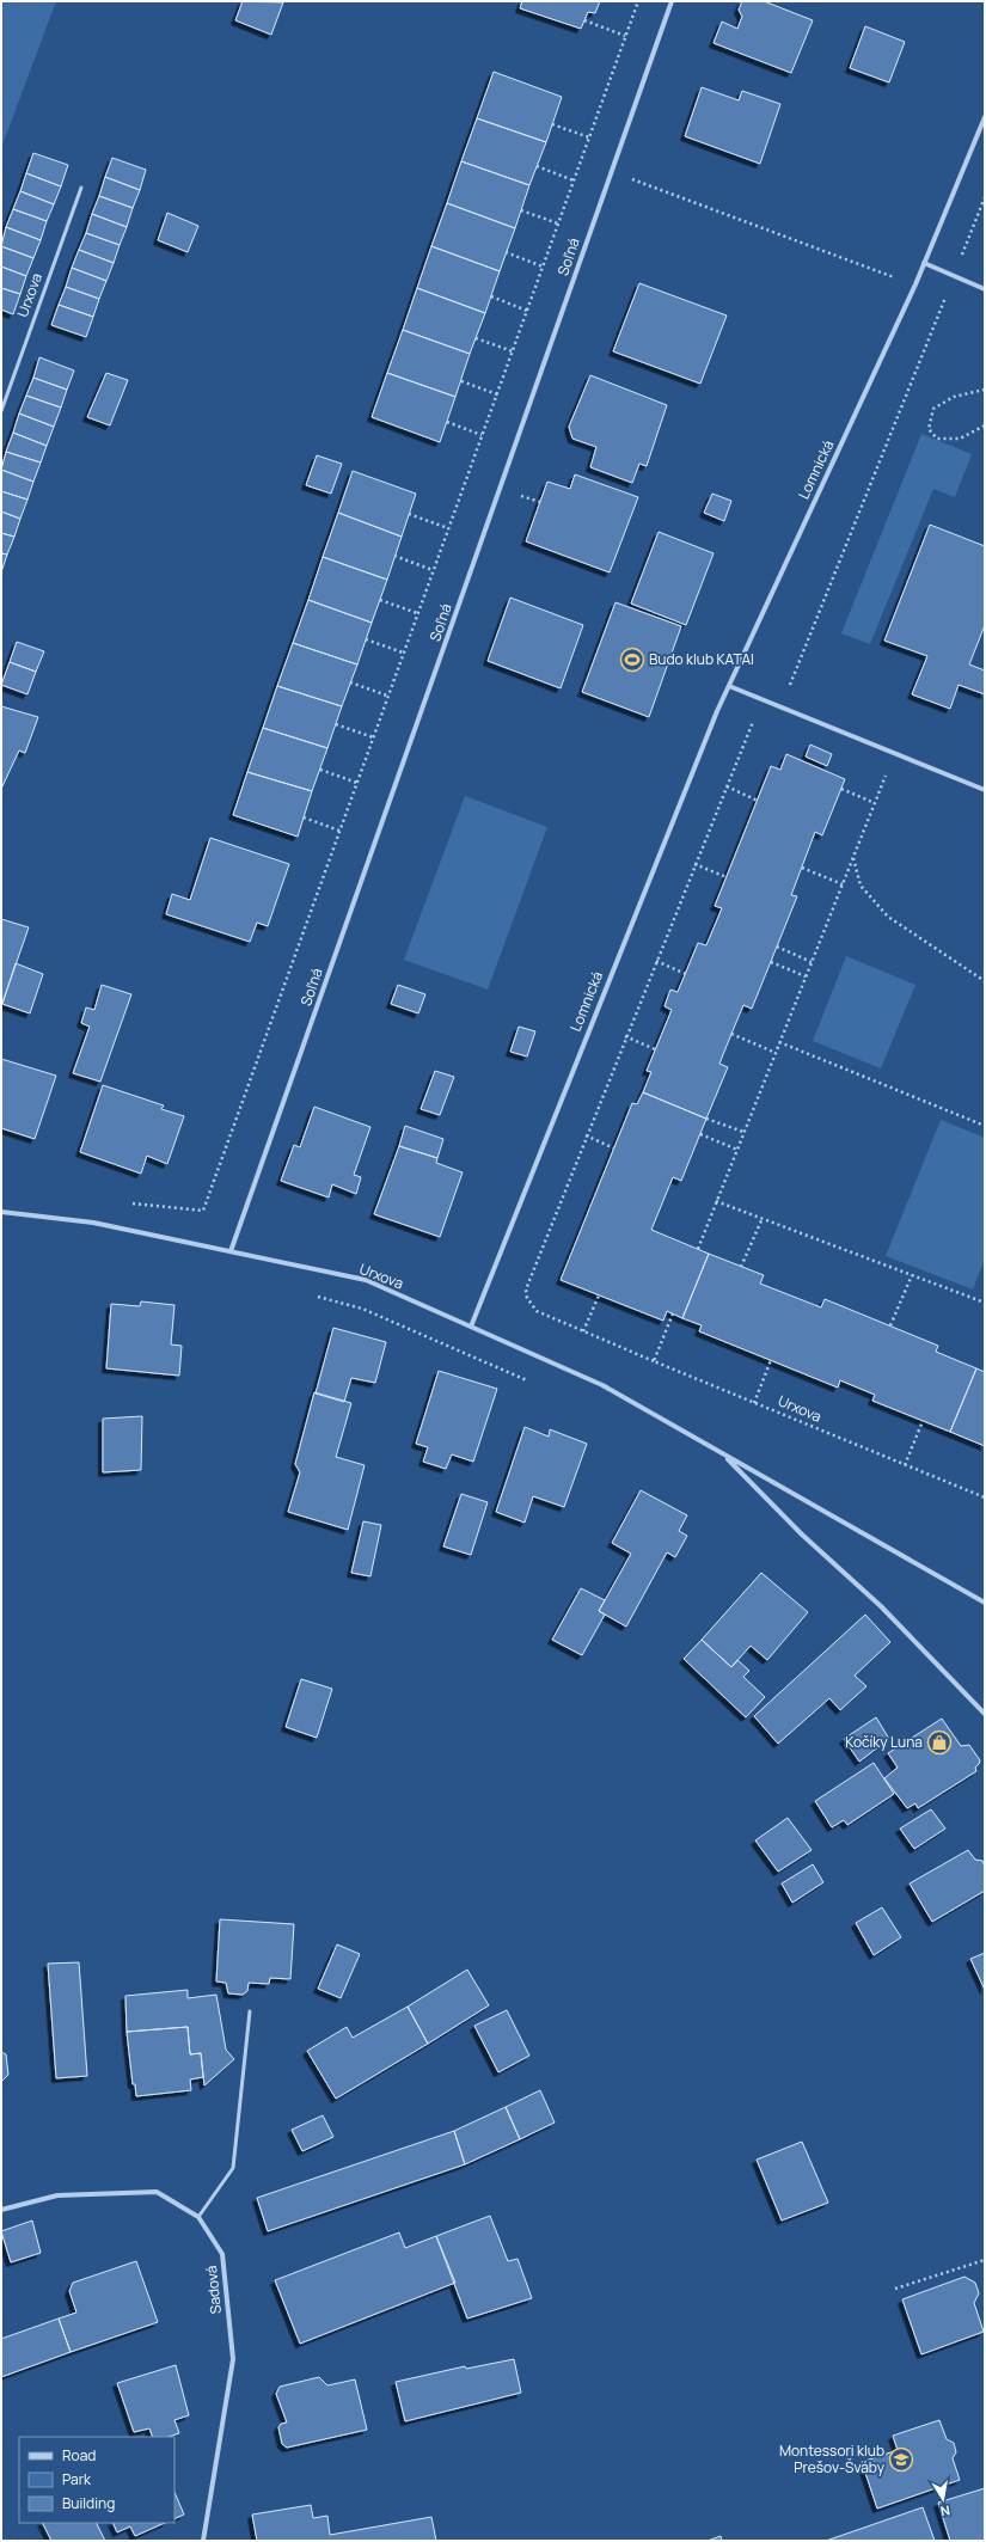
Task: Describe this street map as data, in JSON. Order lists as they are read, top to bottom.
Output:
{
  "streets": {
    "street": [
      "Soľná",
      "Urxova",
      "Lomnická",
      "Sadová"
    ]
  },
  "crossings": [
    ["Soľná", "Urxova"],
    ["Urxova", "Lomnická"]
  ],
  "places": {
    "sports": ["Budo klub KATAI"],
    "shop": ["Kočíky Luna"],
    "school or university": ["Montessori klub Prešov-Šváby"]
  },
  "legend": ["Road", "Park", "Building"],
  "north": "bottom"
}
